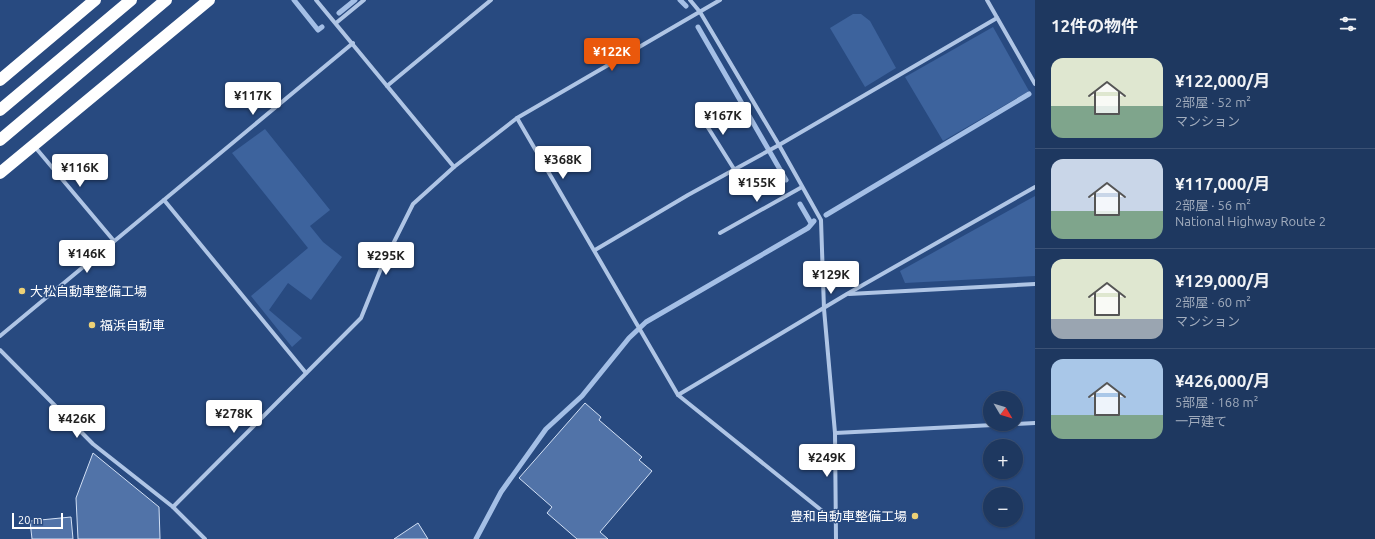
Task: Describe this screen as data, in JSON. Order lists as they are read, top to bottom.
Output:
{
  "places": ["大松自動車整備工場", "福浜自動車", "豊和自動車整備工場"],
  "scale_bar": "20 m",
  "north": "bottom right",
  "page": {
    "heading": "12件の物件",
    "price": [
      "¥122K",
      "¥117K",
      "¥167K",
      "¥368K",
      "¥116K",
      "¥155K",
      "¥146K",
      "¥295K",
      "¥129K",
      "¥278K",
      "¥426K",
      "¥249K"
    ],
    "list": [
      {
        "name": "¥122,000/月",
        "note": "2部屋 · 52 m² · マンション"
      },
      {
        "name": "¥117,000/月",
        "note": "2部屋 · 56 m² · National Highway Route 2"
      },
      {
        "name": "¥129,000/月",
        "note": "2部屋 · 60 m² · マンション"
      },
      {
        "name": "¥426,000/月",
        "note": "5部屋 · 168 m² · 一戸建て"
      }
    ],
    "map_buttons": ["+", "−"],
    "scale": "20 m"
  }
}
